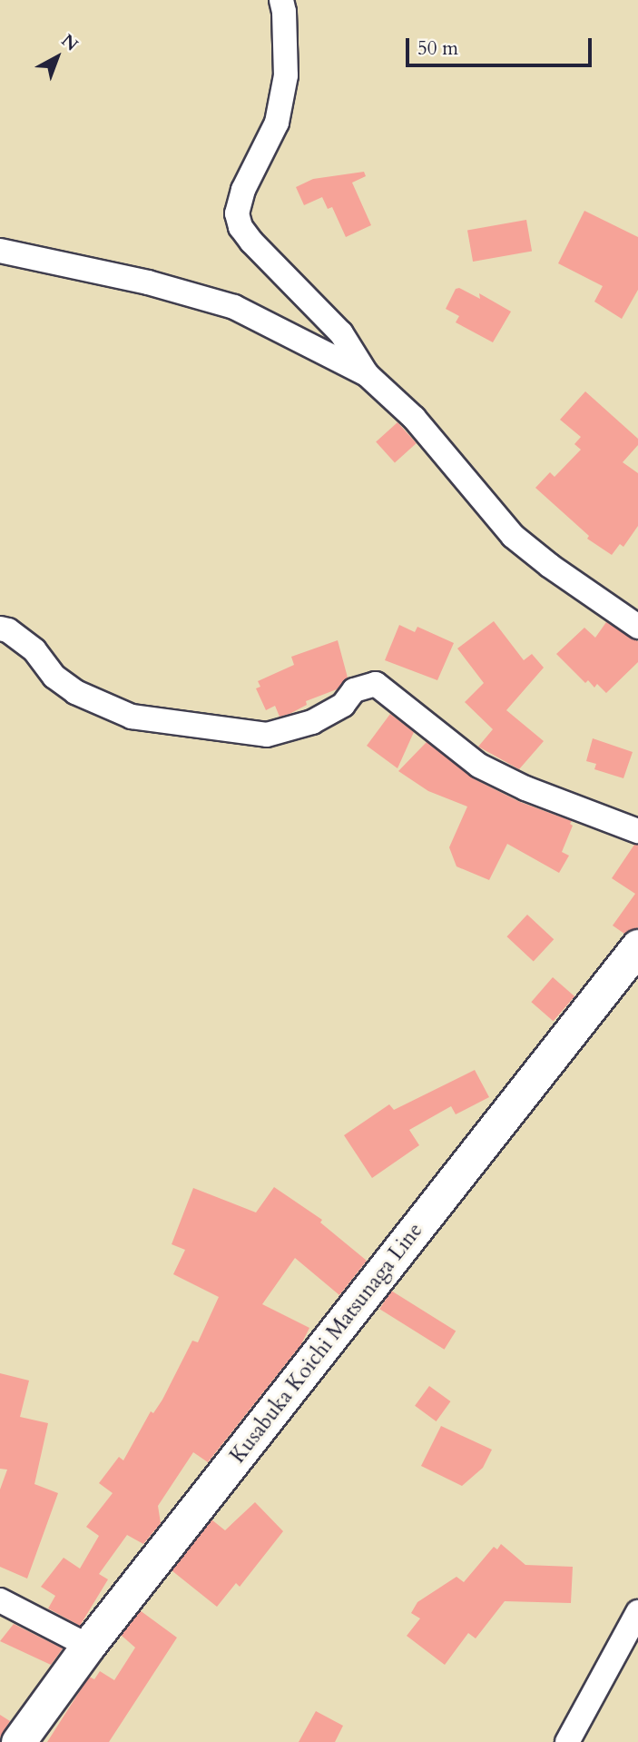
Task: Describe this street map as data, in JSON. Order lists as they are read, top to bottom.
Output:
{
  "streets": {
    "main road": ["Kusabuka Koichi Matsunaga Line"]
  },
  "scale_bar": "50 m",
  "north": "top right"
}
